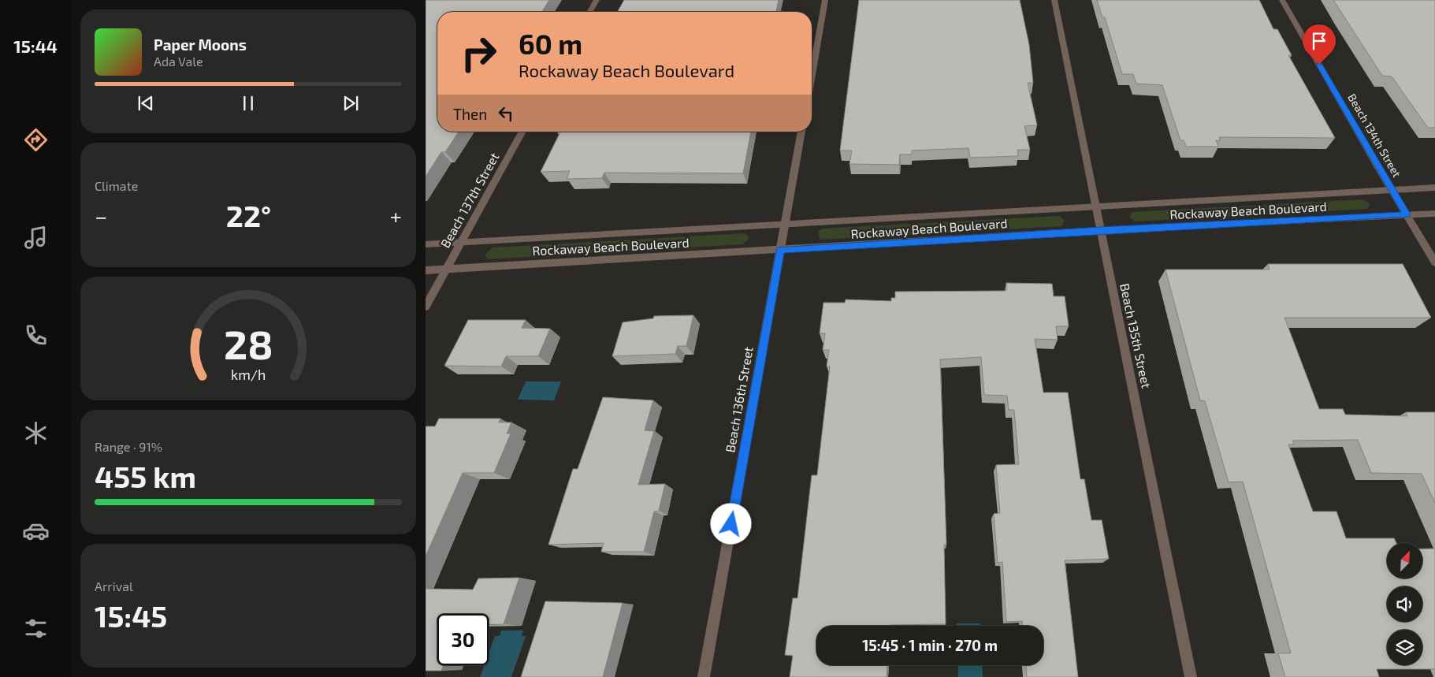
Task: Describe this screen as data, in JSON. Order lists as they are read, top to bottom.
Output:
{
  "streets": {
    "street": [
      "Beach 134th Street",
      "Beach 137th Street",
      "Rockaway Beach Boulevard",
      "Beach 135th Street",
      "Beach 136th Street"
    ]
  },
  "crossings": [
    ["Beach 134th Street", "Rockaway Beach Boulevard"],
    ["Beach 137th Street", "Rockaway Beach Boulevard"],
    ["Rockaway Beach Boulevard", "Beach 135th Street"],
    ["Rockaway Beach Boulevard", "Beach 136th Street"]
  ],
  "north": "top right",
  "page": {
    "tabs": "15:44",
    "turn": ["60 m", "Rockaway Beach Boulevard"],
    "song": ["Paper Moons", "Ada Vale"],
    "then": "Then",
    "tile": [
      "Climate",
      ["Range · 91%", "455 km"],
      ["Arrival", "15:45"]
    ],
    "heat": ["−", "22°", "+"],
    "limit": "30",
    "trip": "15:45 · 1 min · 270 m",
    "gauge": ["28", "km/h"]
  }
}
